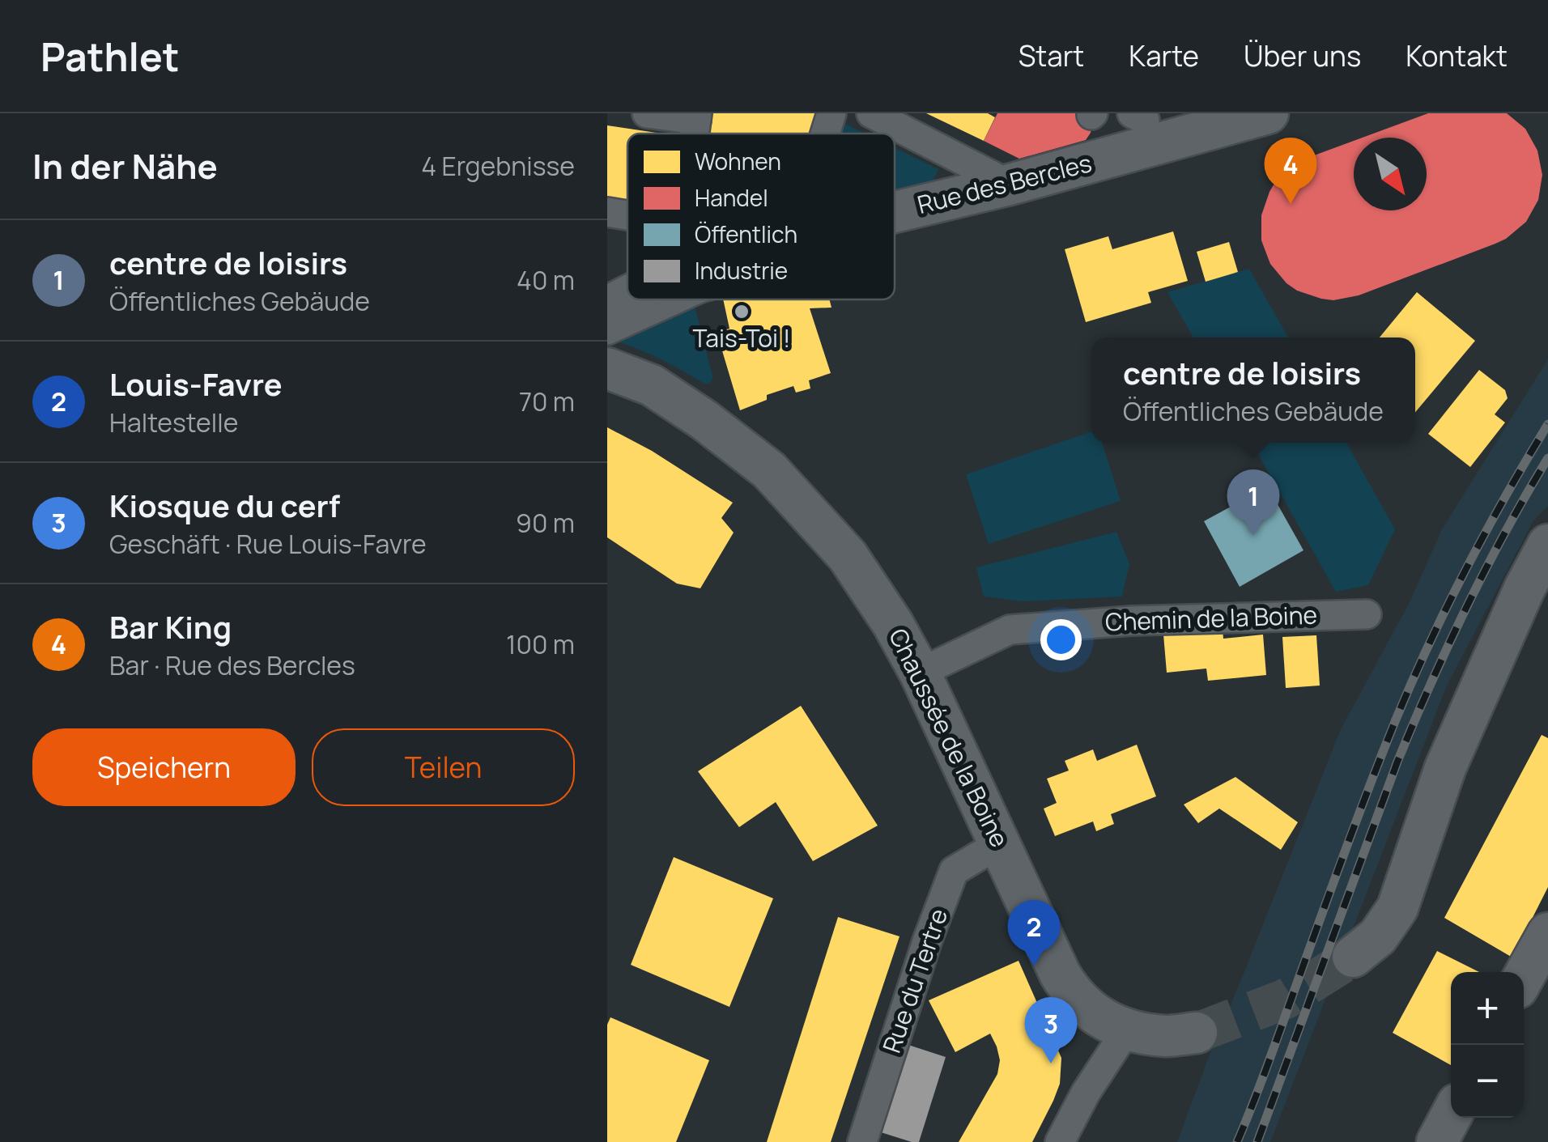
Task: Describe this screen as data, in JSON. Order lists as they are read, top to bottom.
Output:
{
  "streets": {
    "main road": ["Rue des Bercles", "Chaussée de la Boine"],
    "street": ["Chemin de la Boine", "Rue du Tertre"]
  },
  "crossings": [
    ["Chemin de la Boine", "Chaussée de la Boine"],
    ["Chaussée de la Boine", "Rue du Tertre"]
  ],
  "places": ["Tais-Toi !"],
  "legend": [
    "Wohnen",
    "Handel",
    "Öffentlich",
    "Industrie"
  ],
  "north": "bottom right",
  "page": {
    "header": "Pathlet",
    "nav": [
      "Start",
      "Karte",
      "Über uns",
      "Kontakt"
    ],
    "heading": ["In der Nähe", "4 Ergebnisse"],
    "pins": [
      "4",
      "1",
      "2",
      "3"
    ],
    "list": [
      {
        "mark": "1",
        "name": "centre de loisirs",
        "note": "Öffentliches Gebäude",
        "value": "40 m"
      },
      {
        "mark": "2",
        "name": "Louis-Favre",
        "note": "Haltestelle",
        "value": "70 m"
      },
      {
        "mark": "3",
        "name": "Kiosque du cerf",
        "note": "Geschäft · Rue Louis-Favre",
        "value": "90 m"
      },
      {
        "mark": "4",
        "name": "Bar King",
        "note": "Bar · Rue des Bercles",
        "value": "100 m"
      }
    ],
    "popup": ["centre de loisirs", "Öffentliches Gebäude"],
    "buttons": ["Speichern", "Teilen"],
    "map_buttons": ["+", "−"]
  }
}
